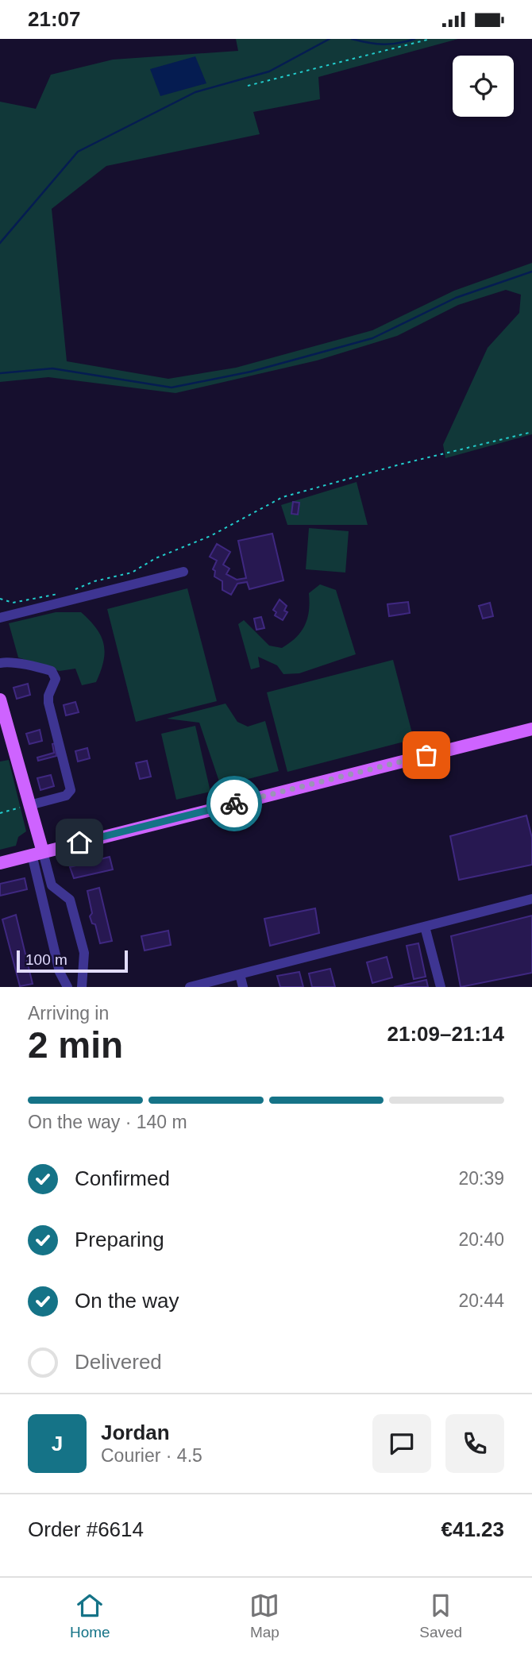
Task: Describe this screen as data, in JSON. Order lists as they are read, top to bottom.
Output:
{
  "scale_bar": "100 m",
  "page": {
    "status": "21:07",
    "scale": "100 m",
    "heading": ["2 min", "Arriving in", "21:09–21:14"],
    "panel": [
      "Jordan",
      "Courier · 4.5",
      "Order #6614",
      "€41.23"
    ],
    "bar": "On the way · 140 m",
    "list": [
      ["Confirmed", "20:39"],
      ["Preparing", "20:40"],
      ["On the way", "20:44"],
      "Delivered"
    ],
    "round": "J",
    "tabs": ["Home", "Map", "Saved"]
  }
}
